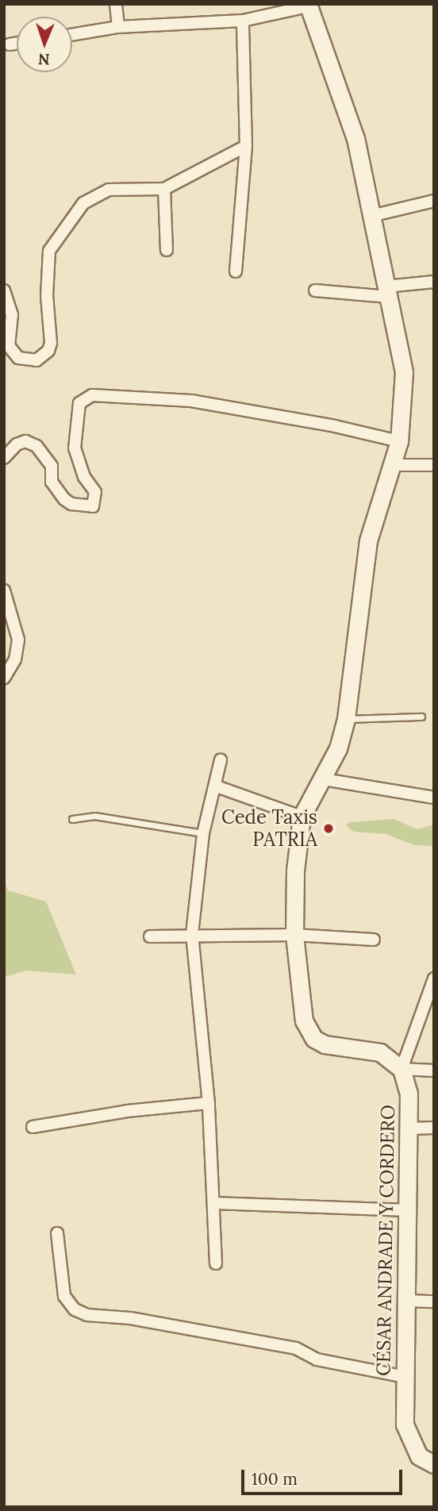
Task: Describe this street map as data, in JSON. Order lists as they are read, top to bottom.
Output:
{
  "streets": {
    "street": ["CÉSAR ANDRADE Y CORDERO"]
  },
  "places": ["Cede Taxis PATRIA"],
  "scale_bar": "100 m",
  "north": "bottom"
}
